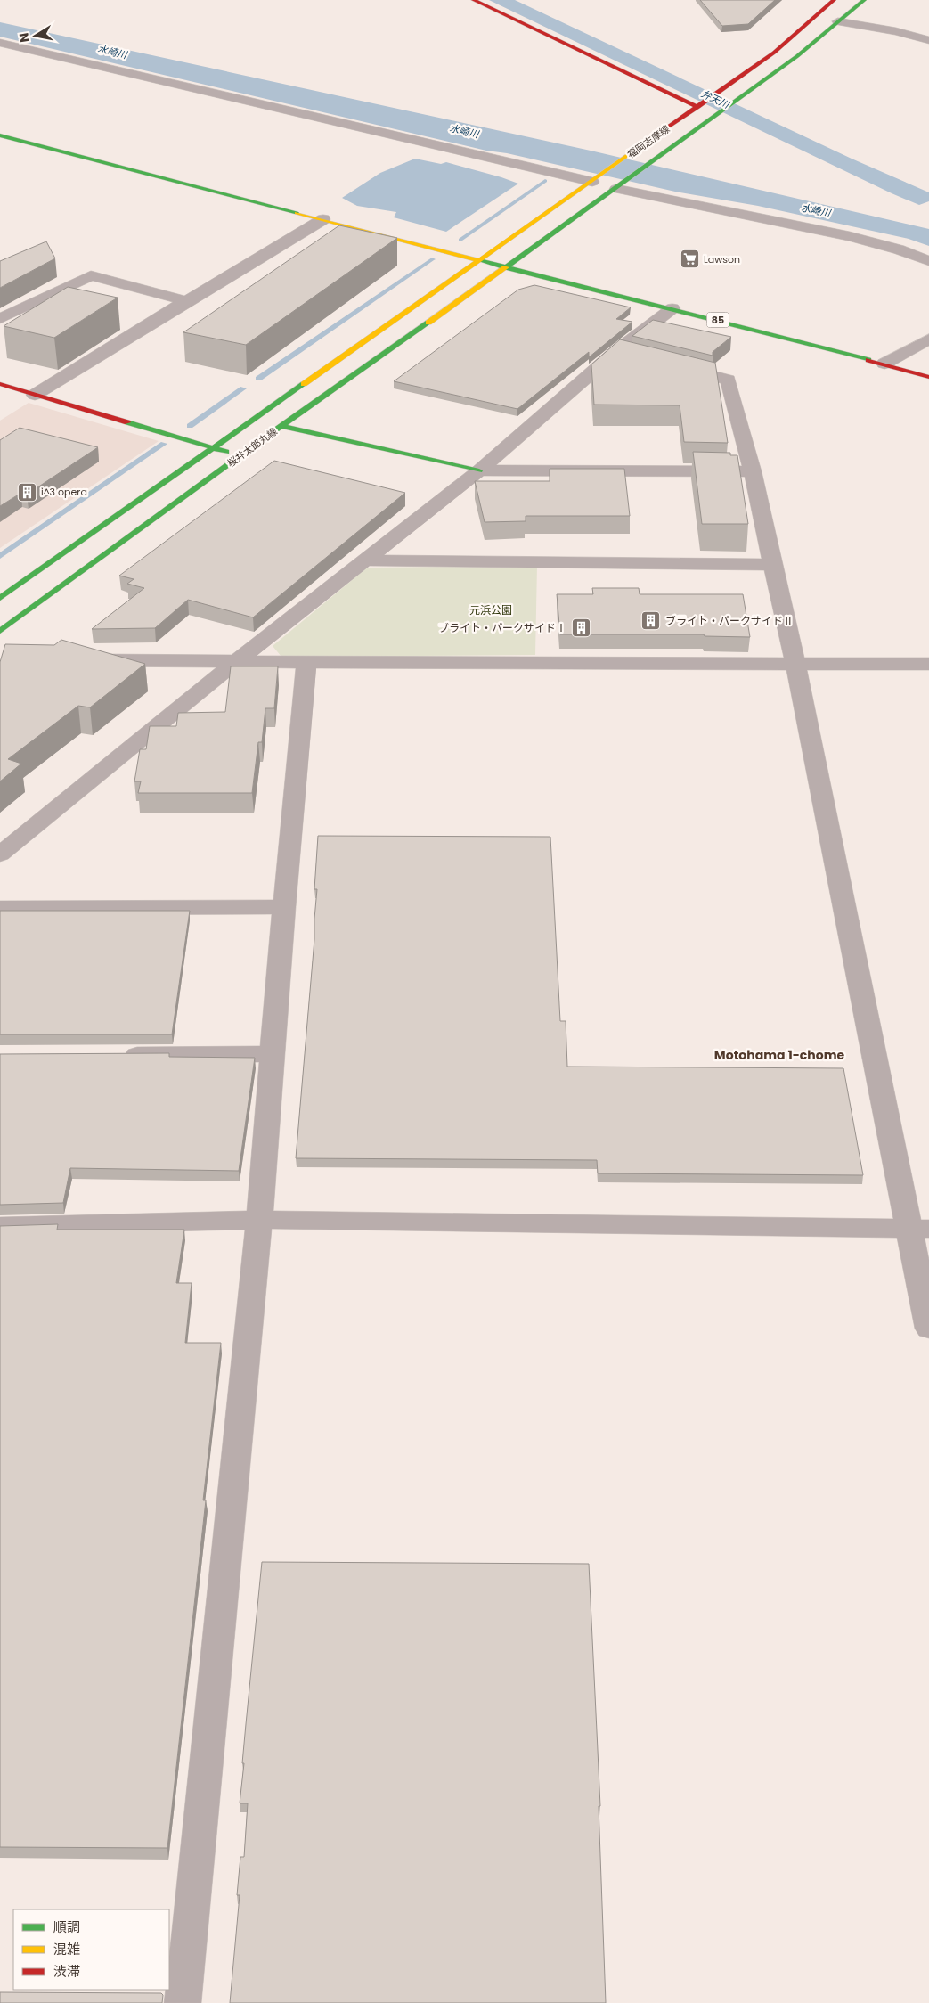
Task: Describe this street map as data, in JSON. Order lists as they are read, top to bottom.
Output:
{
  "streets": {
    "main road": ["福岡志摩線", "85", "桜井太郎丸線"]
  },
  "crossings": [
    ["福岡志摩線", "85"],
    ["福岡志摩線", "桜井太郎丸線"],
    ["85", "桜井太郎丸線"]
  ],
  "districts": ["Motohama 1-chome"],
  "water": ["水崎川", "弁天川"],
  "parks": ["元浜公園"],
  "places": {
    "supermarket": ["Lawson"],
    "building": ["i^3 opera", "ブライト・パークサイドⅡ", "ブライト・パークサイドⅠ"]
  },
  "legend": ["順調", "混雑", "渋滞"],
  "north": "left"
}
